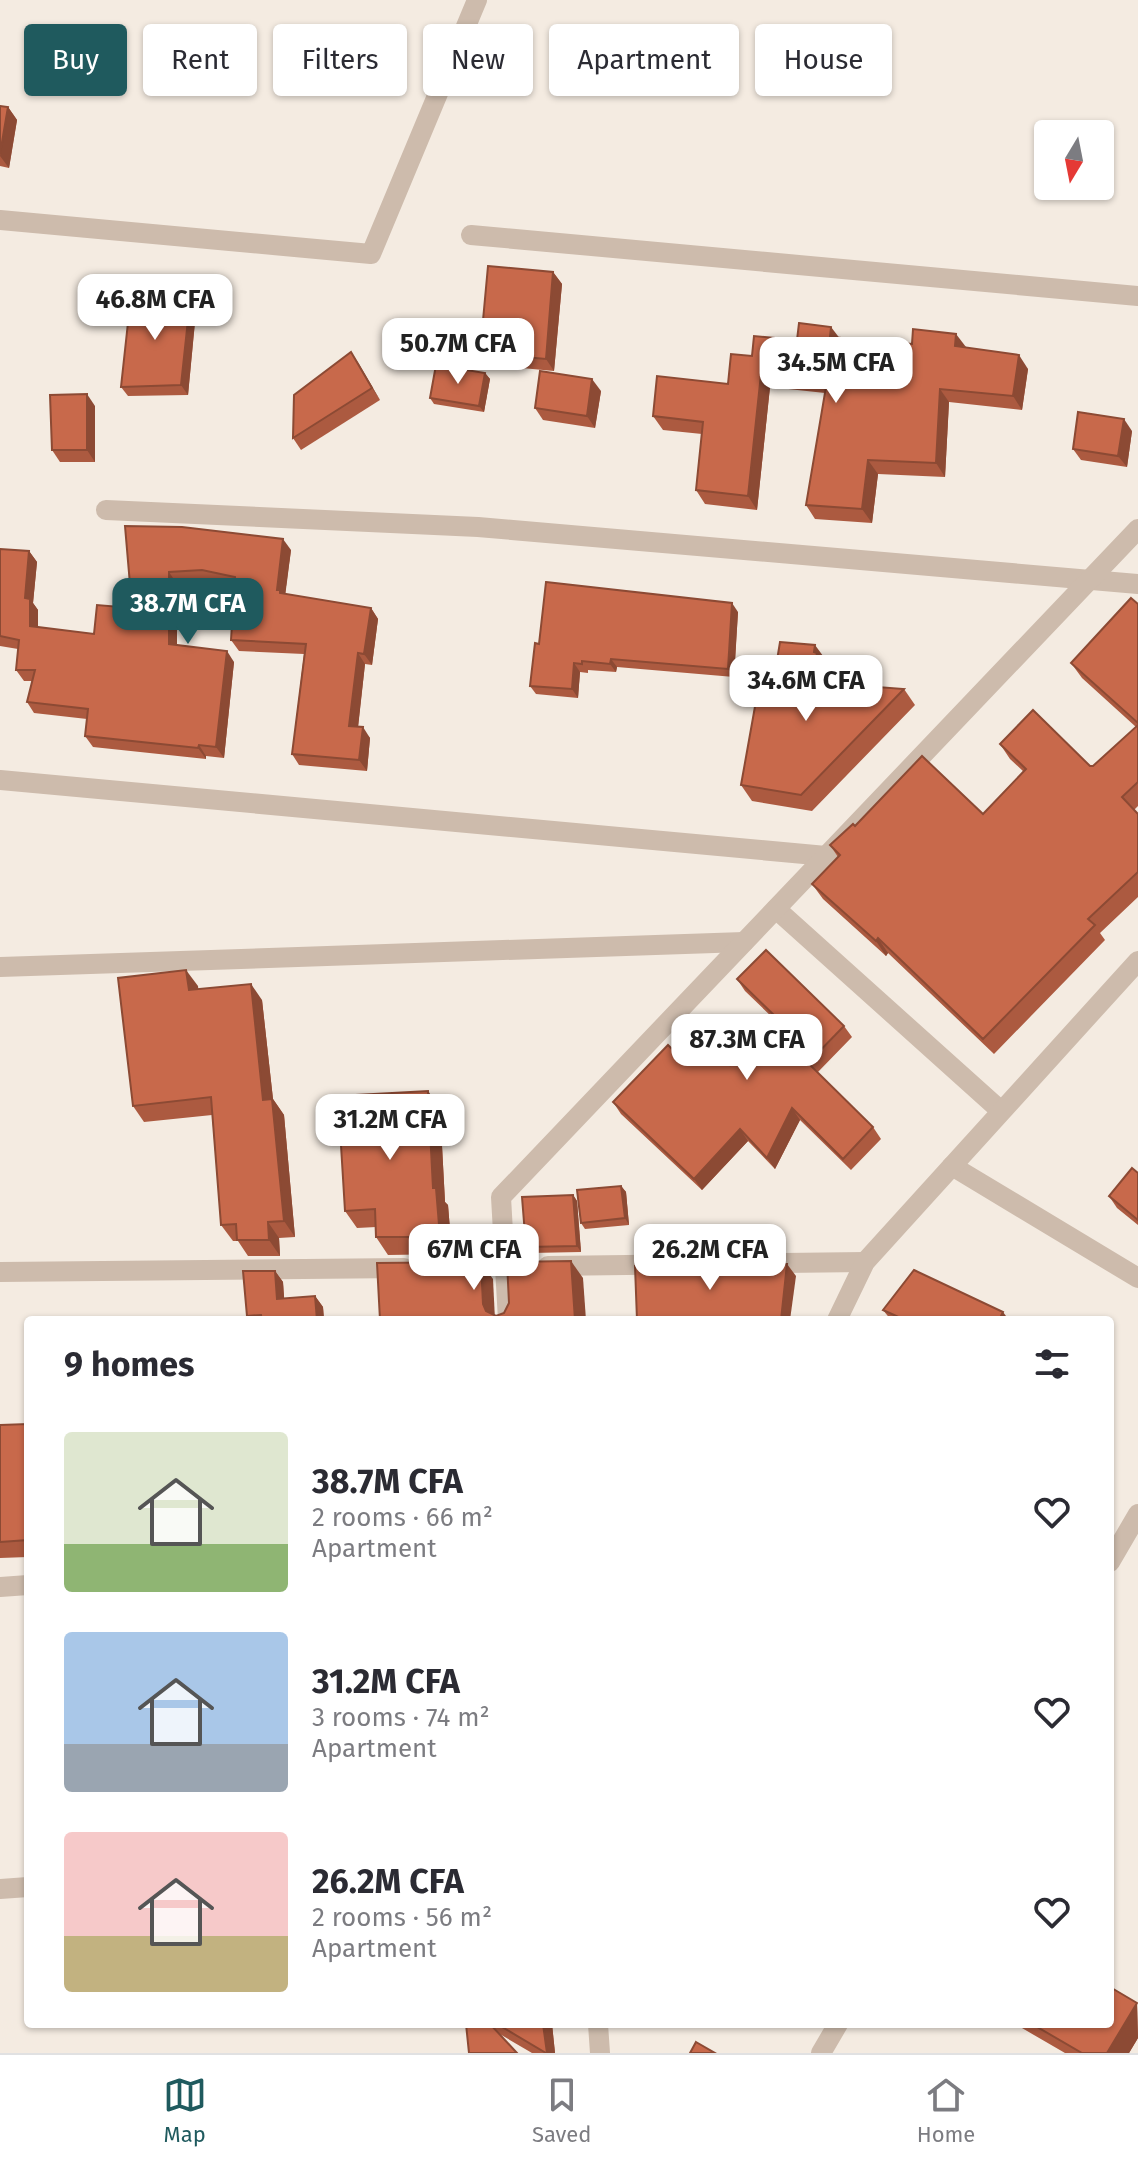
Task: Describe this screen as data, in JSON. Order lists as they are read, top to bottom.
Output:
{
  "north": "bottom",
  "page": {
    "chip": [
      "Buy",
      "Rent",
      "Filters",
      "New",
      "Apartment",
      "House"
    ],
    "price": [
      "46.8M CFA",
      "50.7M CFA",
      "34.5M CFA",
      "38.7M CFA",
      "34.6M CFA",
      "87.3M CFA",
      "31.2M CFA",
      "67M CFA",
      "26.2M CFA"
    ],
    "heading": "9 homes",
    "list": [
      {
        "name": "38.7M CFA",
        "note": "2 rooms · 66 m² · Apartment"
      },
      {
        "name": "31.2M CFA",
        "note": "3 rooms · 74 m² · Apartment"
      },
      {
        "name": "26.2M CFA",
        "note": "2 rooms · 56 m² · Apartment"
      }
    ],
    "tabs": ["Map", "Saved", "Home"]
  }
}
